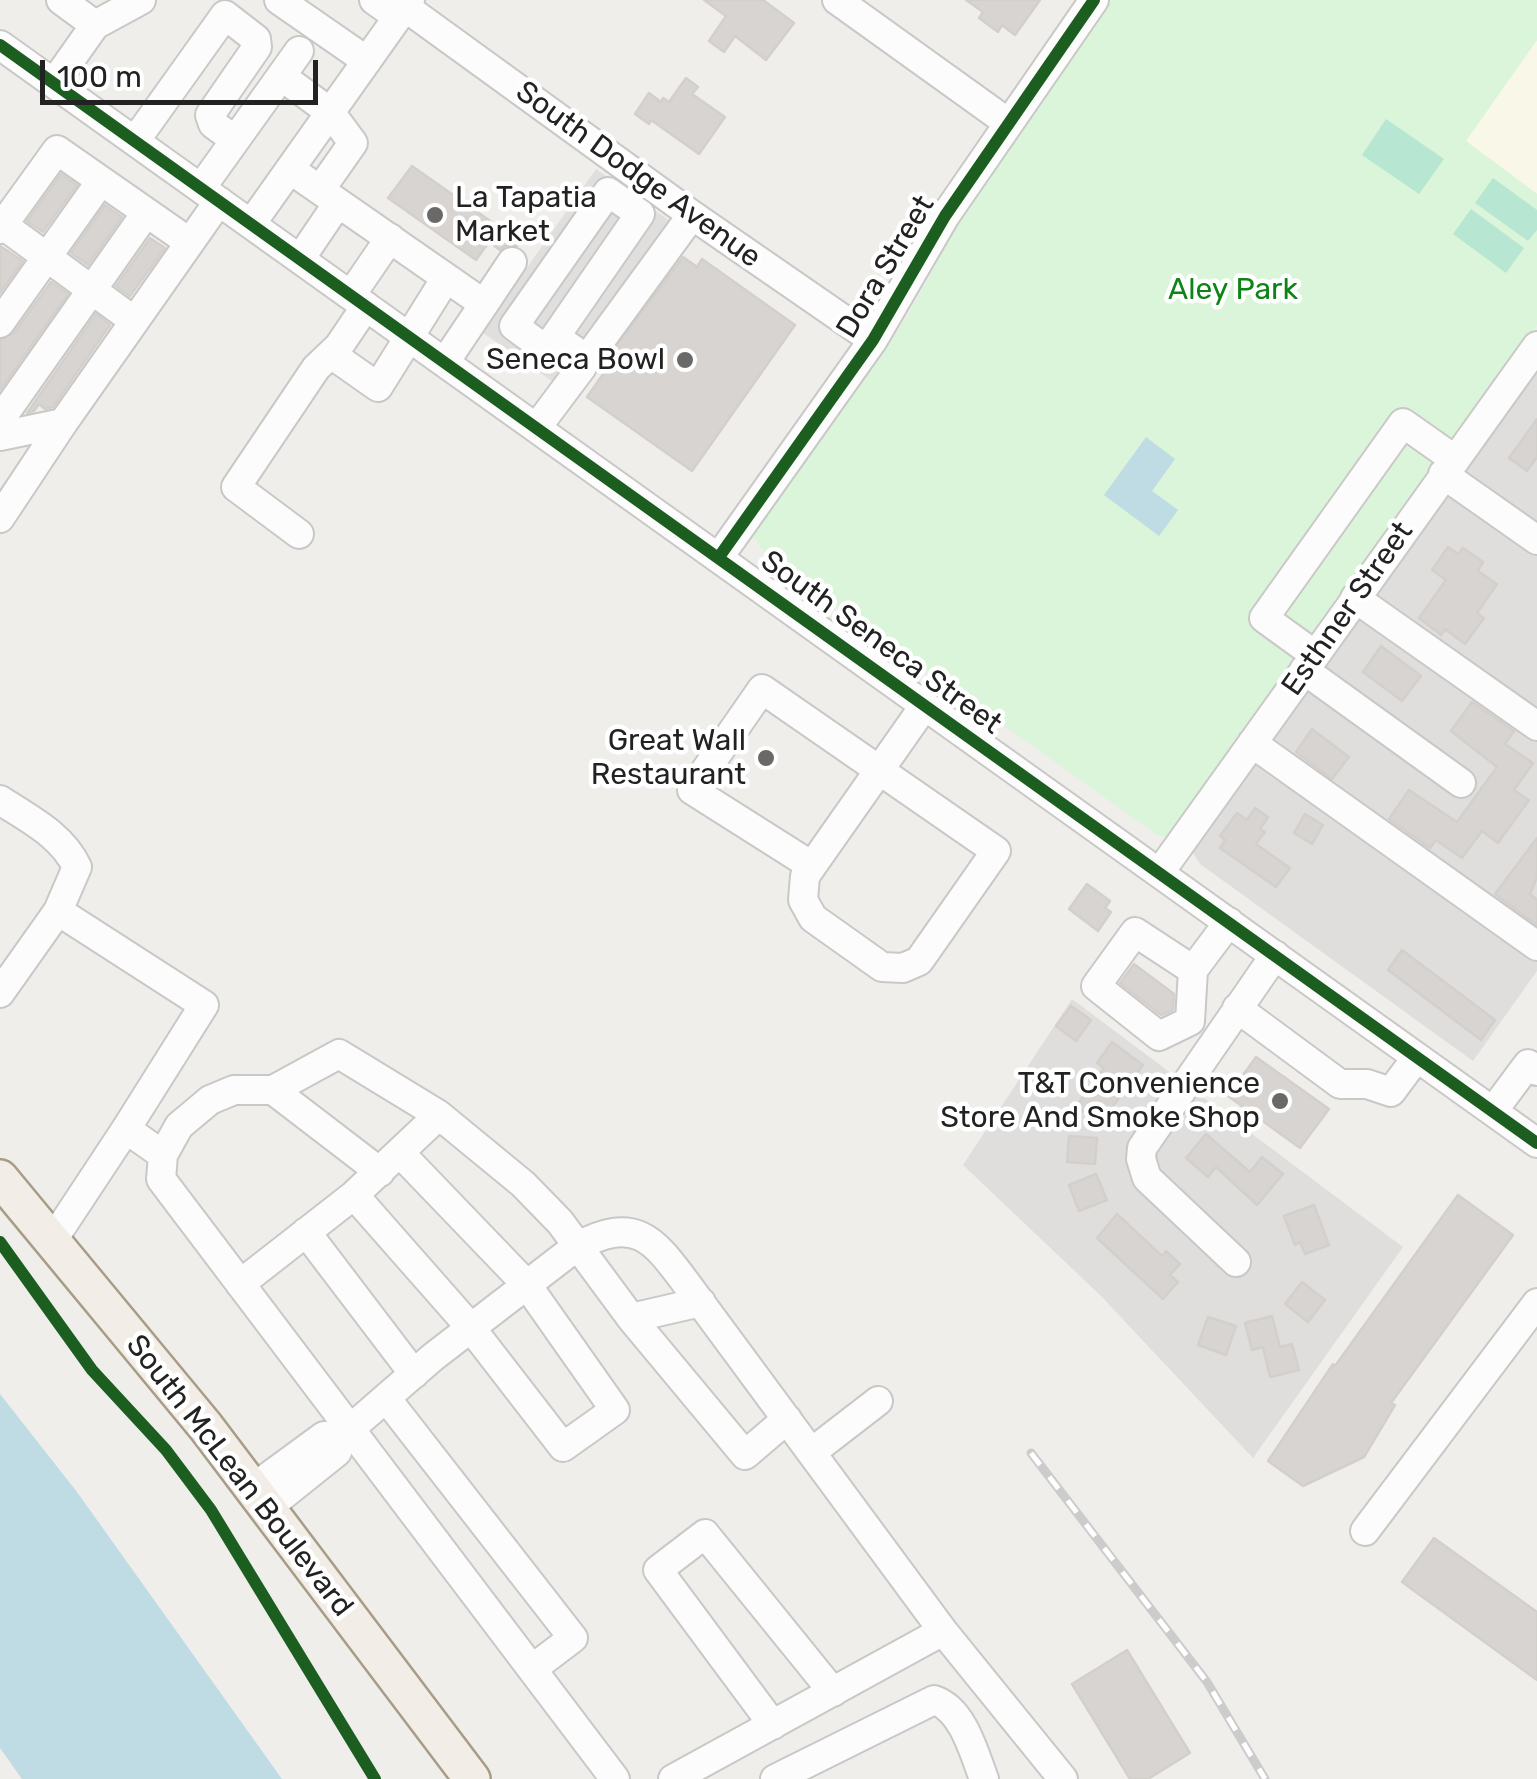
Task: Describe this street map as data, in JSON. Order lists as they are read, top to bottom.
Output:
{
  "streets": {
    "main road": ["South McLean Boulevard"],
    "street": [
      "South Dodge Avenue",
      "Dora Street",
      "Esthner Street",
      "South Seneca Street"
    ]
  },
  "crossings": [
    ["South Dodge Avenue", "Dora Street"],
    ["Dora Street", "South Seneca Street"],
    ["Esthner Street", "South Seneca Street"]
  ],
  "parks": ["Aley Park"],
  "places": [
    "La Tapatia Market",
    "Seneca Bowl",
    "Great Wall Restaurant",
    "T&T Convenience Store And Smoke Shop"
  ],
  "scale_bar": "100 m"
}
